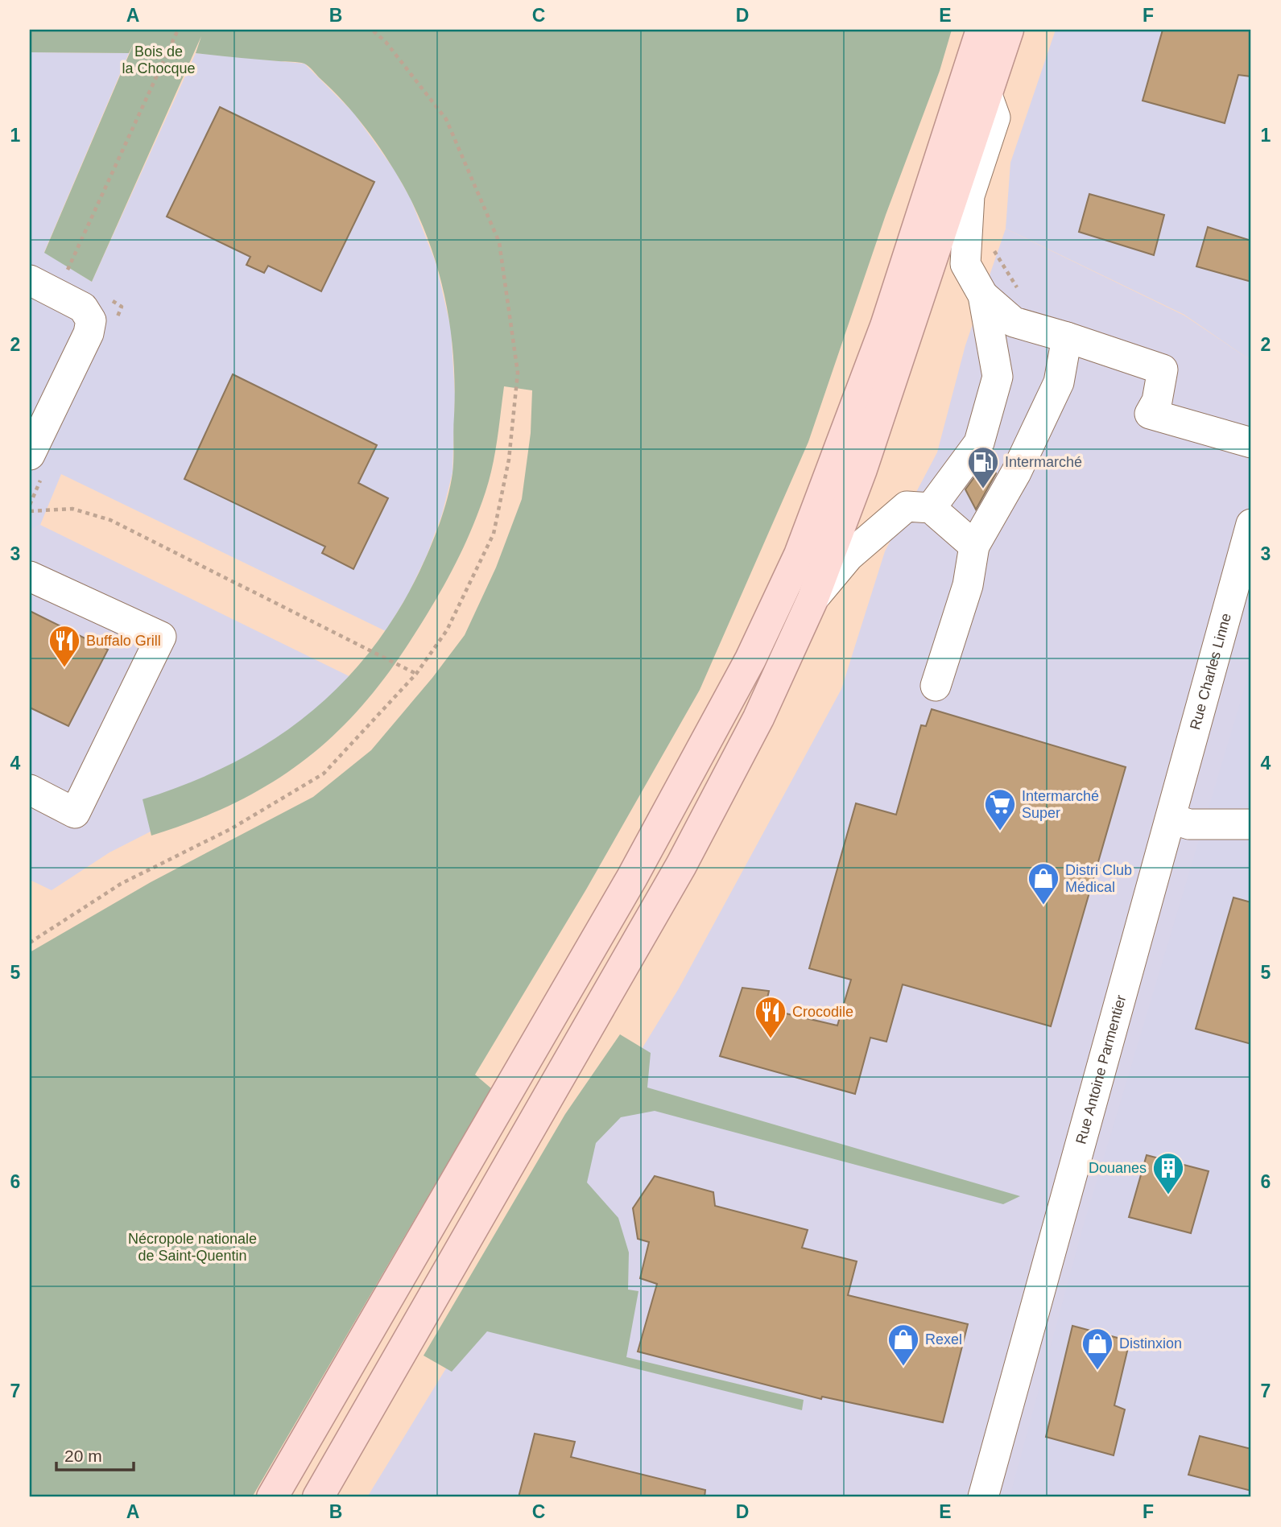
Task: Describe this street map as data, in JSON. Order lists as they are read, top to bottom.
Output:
{
  "streets": {
    "street": ["Rue Charles Linne", "Rue Antoine Parmentier"]
  },
  "crossings": [
    ["Rue Charles Linne", "Rue Antoine Parmentier"]
  ],
  "parks": ["Bois de la Chocque", "Nécropole nationale de Saint-Quentin"],
  "places": {
    "fuel station": ["Intermarché"],
    "restaurant": ["Buffalo Grill", "Crocodile"],
    "supermarket": ["Intermarché Super"],
    "shop": ["Distri Club Médical", "Rexel", "Distinxion"],
    "building": ["Douanes"]
  },
  "scale_bar": "20 m",
  "grid": {
    "columns": [
      "A",
      "B",
      "C",
      "D",
      "E",
      "F"
    ],
    "rows": [
      "1",
      "2",
      "3",
      "4",
      "5",
      "6",
      "7"
    ]
  }
}
